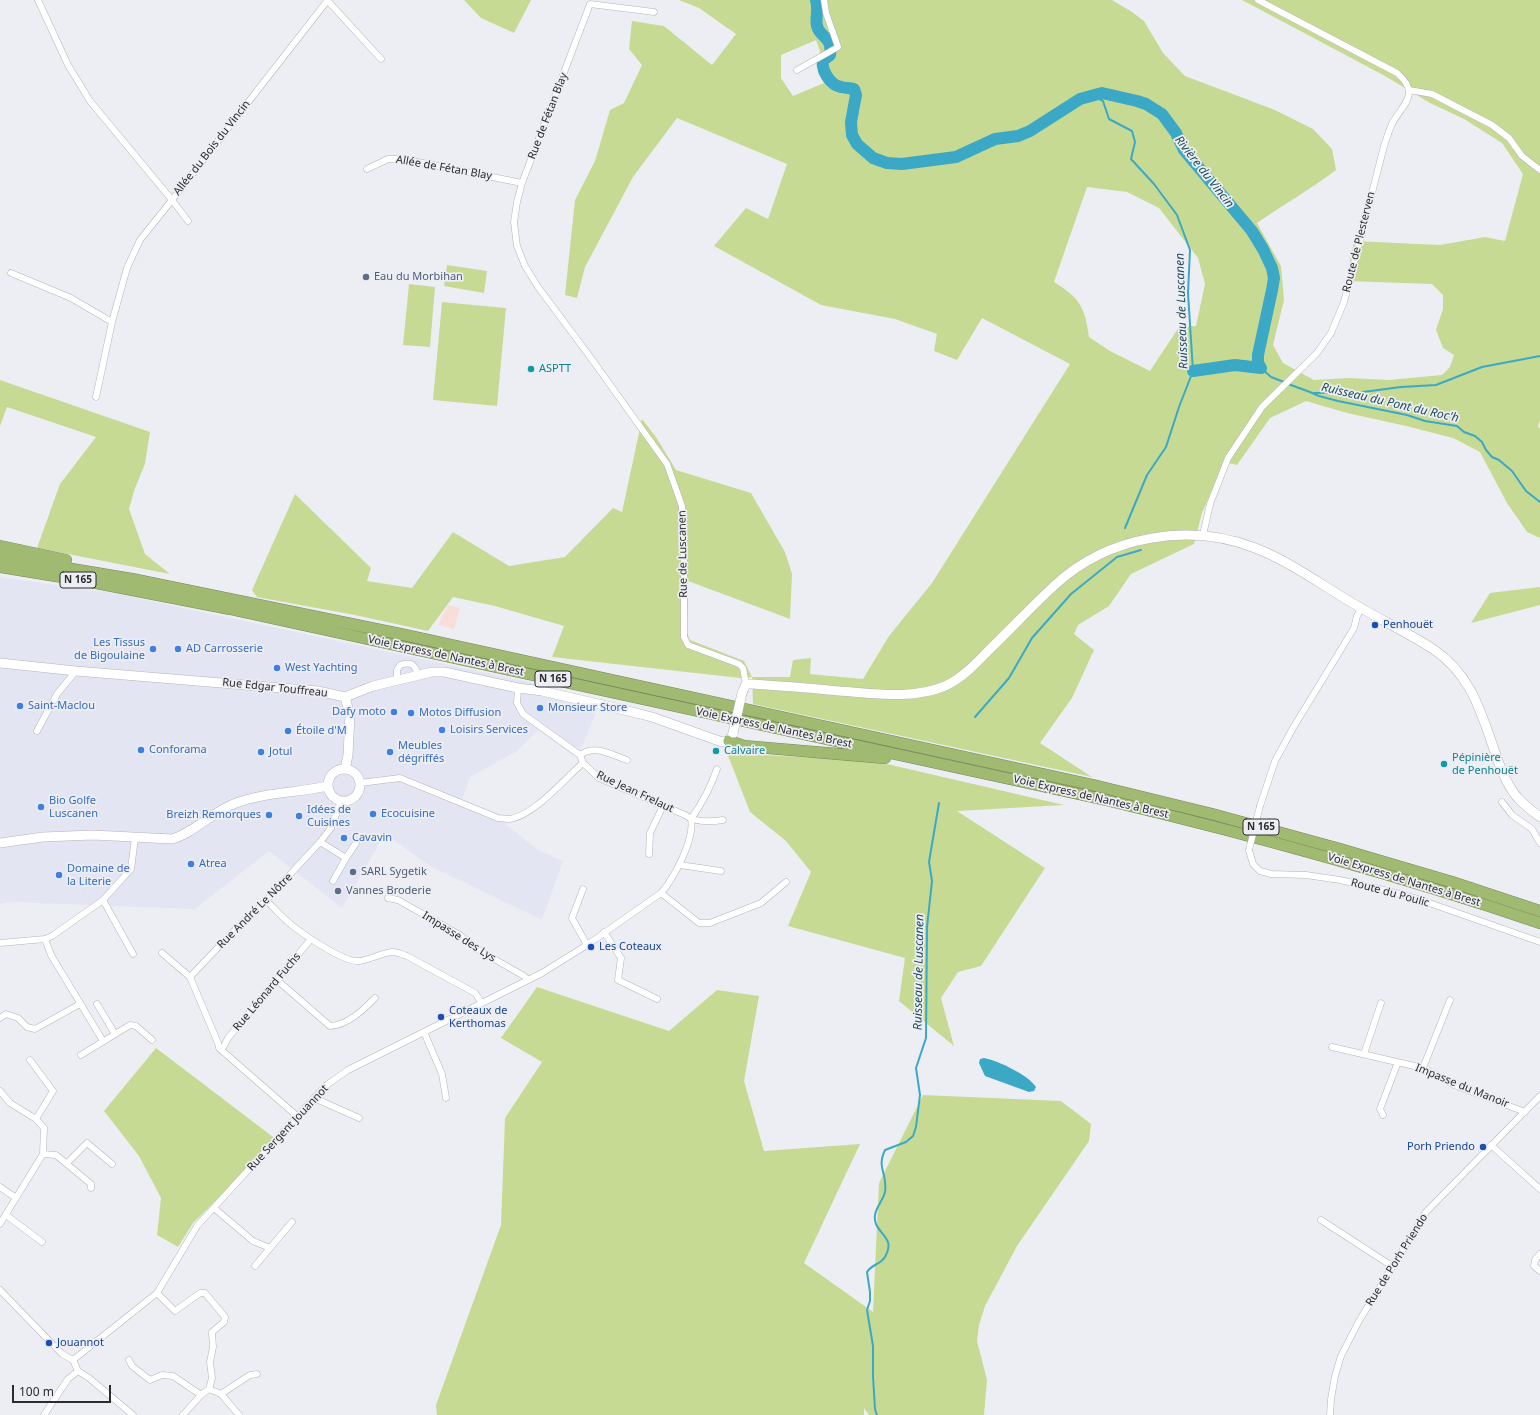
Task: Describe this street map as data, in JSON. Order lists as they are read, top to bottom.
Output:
{
  "streets": {
    "highway": ["N 165", "Voie Express de Nantes à Brest"],
    "street": [
      "Rue de Fétan Blay",
      "Allée du Bois du Vincin",
      "Allée de Fétan Blay",
      "Route de Plesterven",
      "Rue de Luscanen",
      "Rue Edgar Touffreau",
      "Rue Jean Frelaut",
      "Route du Poulic",
      "Rue André Le Nôtre",
      "Impasse des Lys",
      "Rue Léonard Fuchs",
      "Impasse du Manoir",
      "Rue Sergent Jouannot",
      "Rue de Porh Priendo"
    ]
  },
  "crossings": [
    ["Rue de Fétan Blay", "Allée de Fétan Blay"],
    ["Rue de Fétan Blay", "Rue de Luscanen"],
    ["Rue Jean Frelaut", "Rue Sergent Jouannot"],
    ["Impasse des Lys", "Rue Sergent Jouannot"],
    ["Impasse du Manoir", "Rue de Porh Priendo"]
  ],
  "water": ["Rivière du Vincin", "Ruisseau de Luscanen", "Ruisseau du Pont du Roc'h"],
  "places": [
    "Eau du Morbihan",
    "ASPTT",
    "Penhouët",
    "Les Tissus de Bigoulaine",
    "AD Carrosserie",
    "West Yachting",
    "Saint-Maclou",
    "Monsieur Store",
    "Dafy moto",
    "Motos Diffusion",
    "Loisirs Services",
    "Étoile d'M",
    "Conforama",
    "Calvaire",
    "Jotul",
    "Meubles dégriffés",
    "Pépinière de Penhouët",
    "Bio Golfe Luscanen",
    "Ecocuisine",
    "Breizh Remorques",
    "Idées de Cuisines",
    "Cavavin",
    "Atrea",
    "SARL Sygetik",
    "Domaine de la Literie",
    "Vannes Broderie",
    "Les Coteaux",
    "Coteaux de Kerthomas",
    "Porh Priendo",
    "Jouannot"
  ],
  "scale_bar": "100 m"
}
